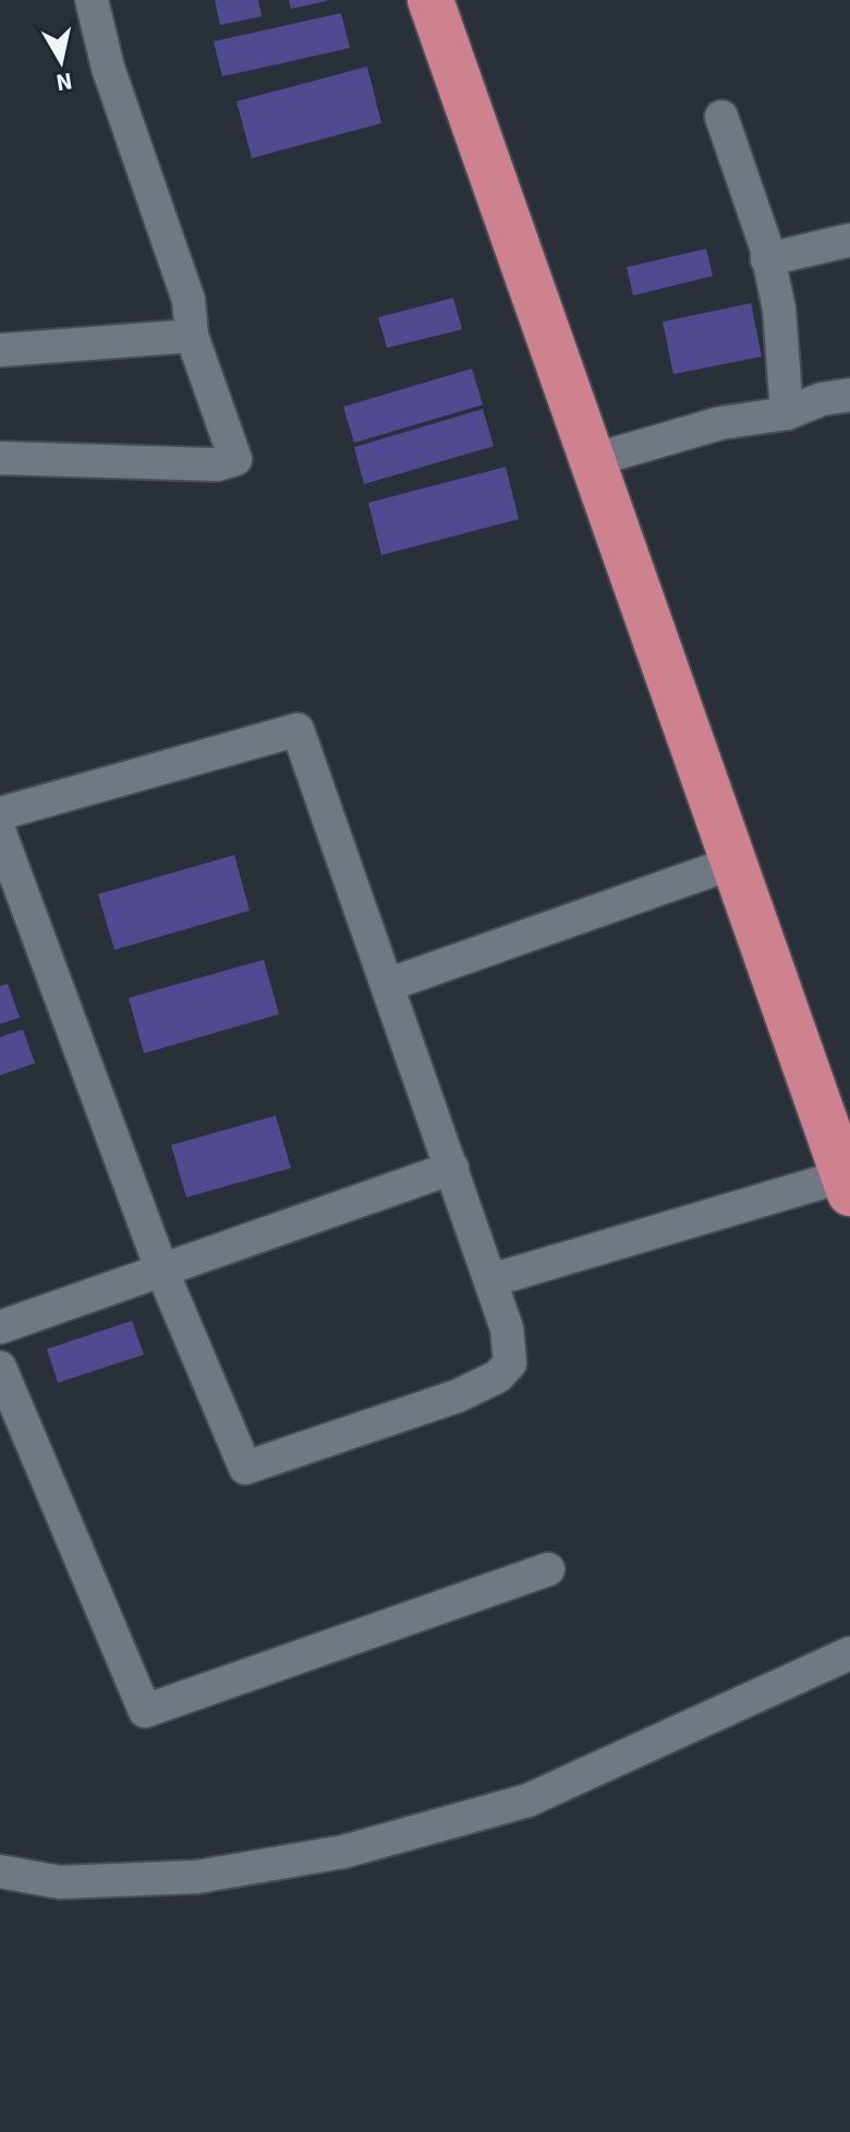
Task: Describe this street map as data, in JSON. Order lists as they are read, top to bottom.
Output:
{
  "north": "bottom"
}
